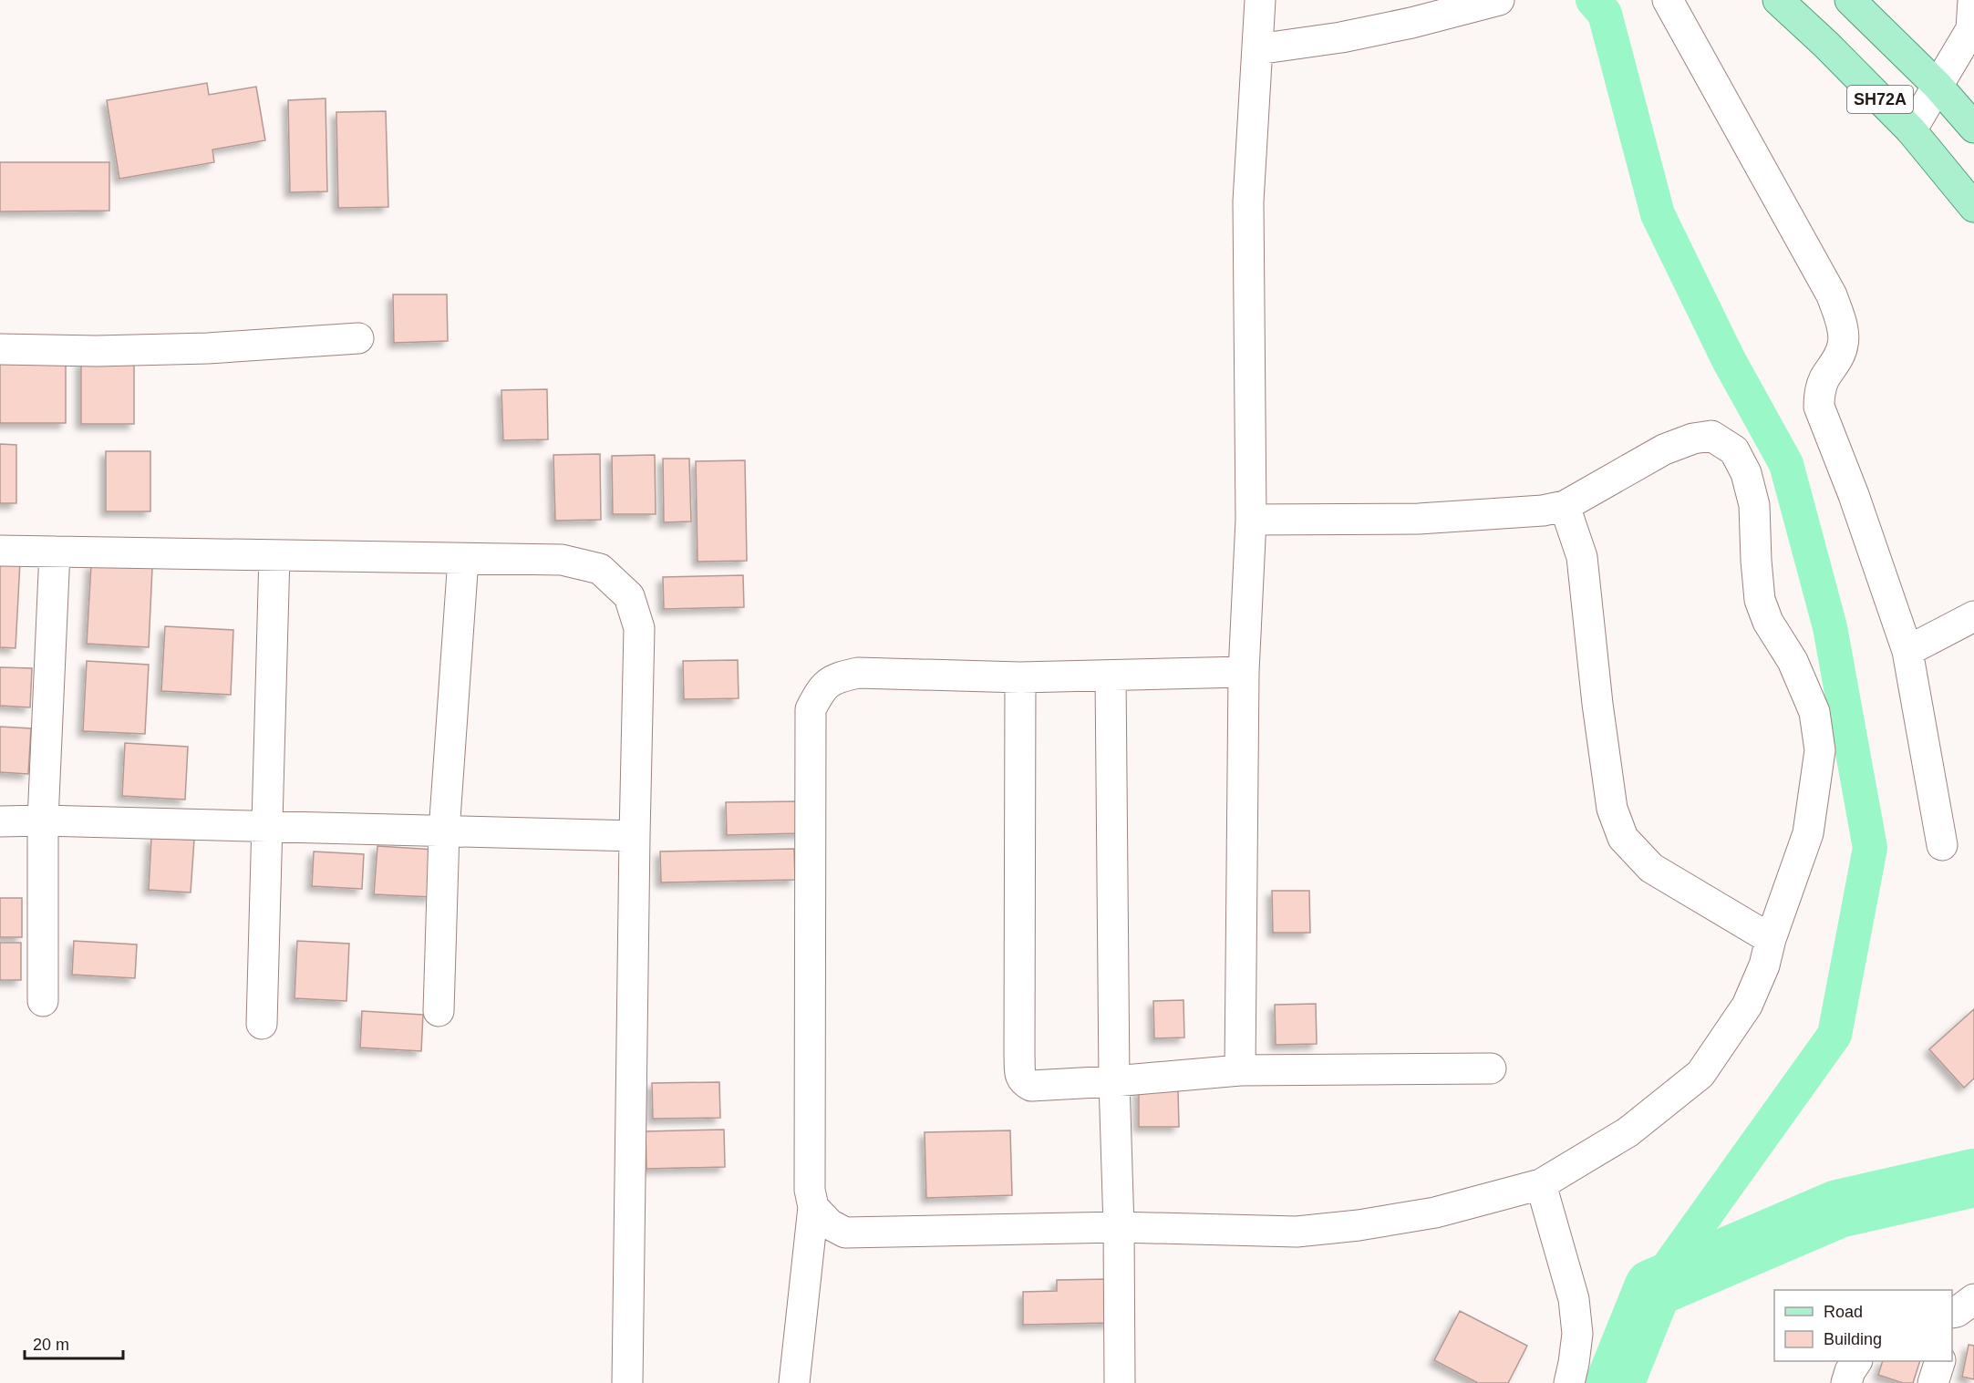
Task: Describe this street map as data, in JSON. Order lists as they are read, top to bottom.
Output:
{
  "streets": {
    "main road": ["SH72A"]
  },
  "legend": ["Road", "Building"],
  "scale_bar": "20 m"
}
